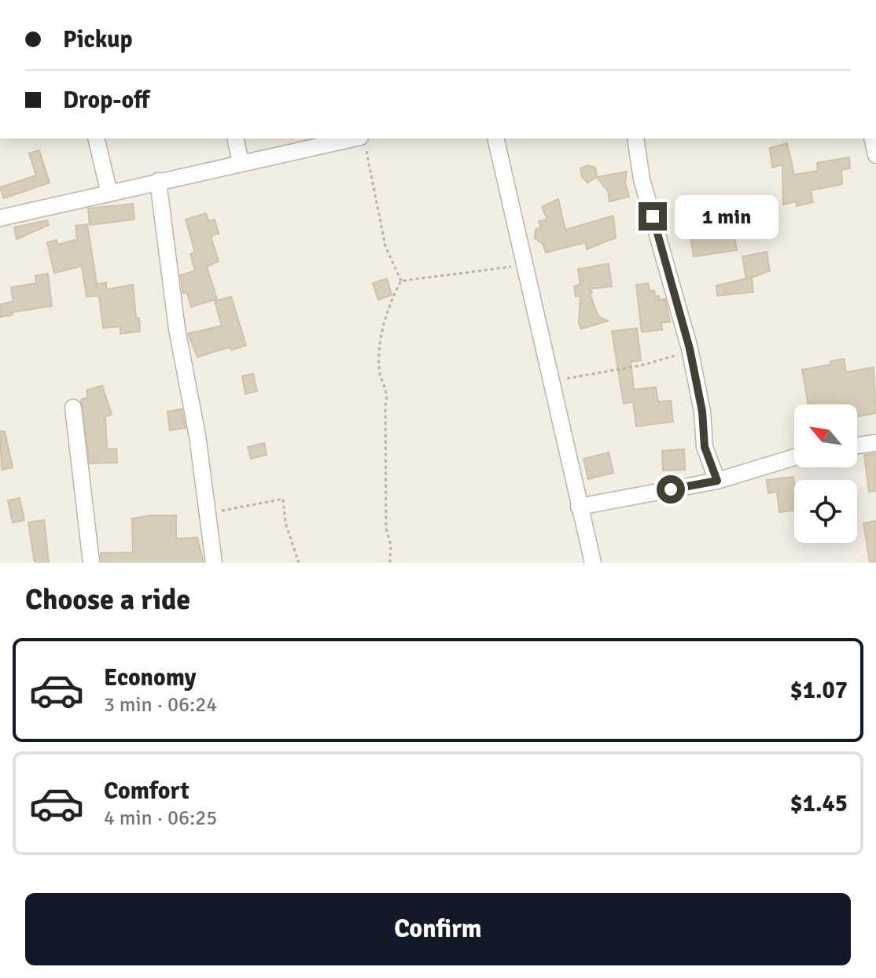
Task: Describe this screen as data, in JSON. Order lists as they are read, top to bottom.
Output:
{
  "north": "top left",
  "page": {
    "banner": ["Pickup", "Drop-off"],
    "bubble": "1 min",
    "heading": "Choose a ride",
    "list": [
      {
        "name": "Economy",
        "note": "3 min · 06:24",
        "value": "$1.07"
      },
      {
        "name": "Comfort",
        "note": "4 min · 06:25",
        "value": "$1.45"
      }
    ],
    "buttons": "Confirm"
  }
}
